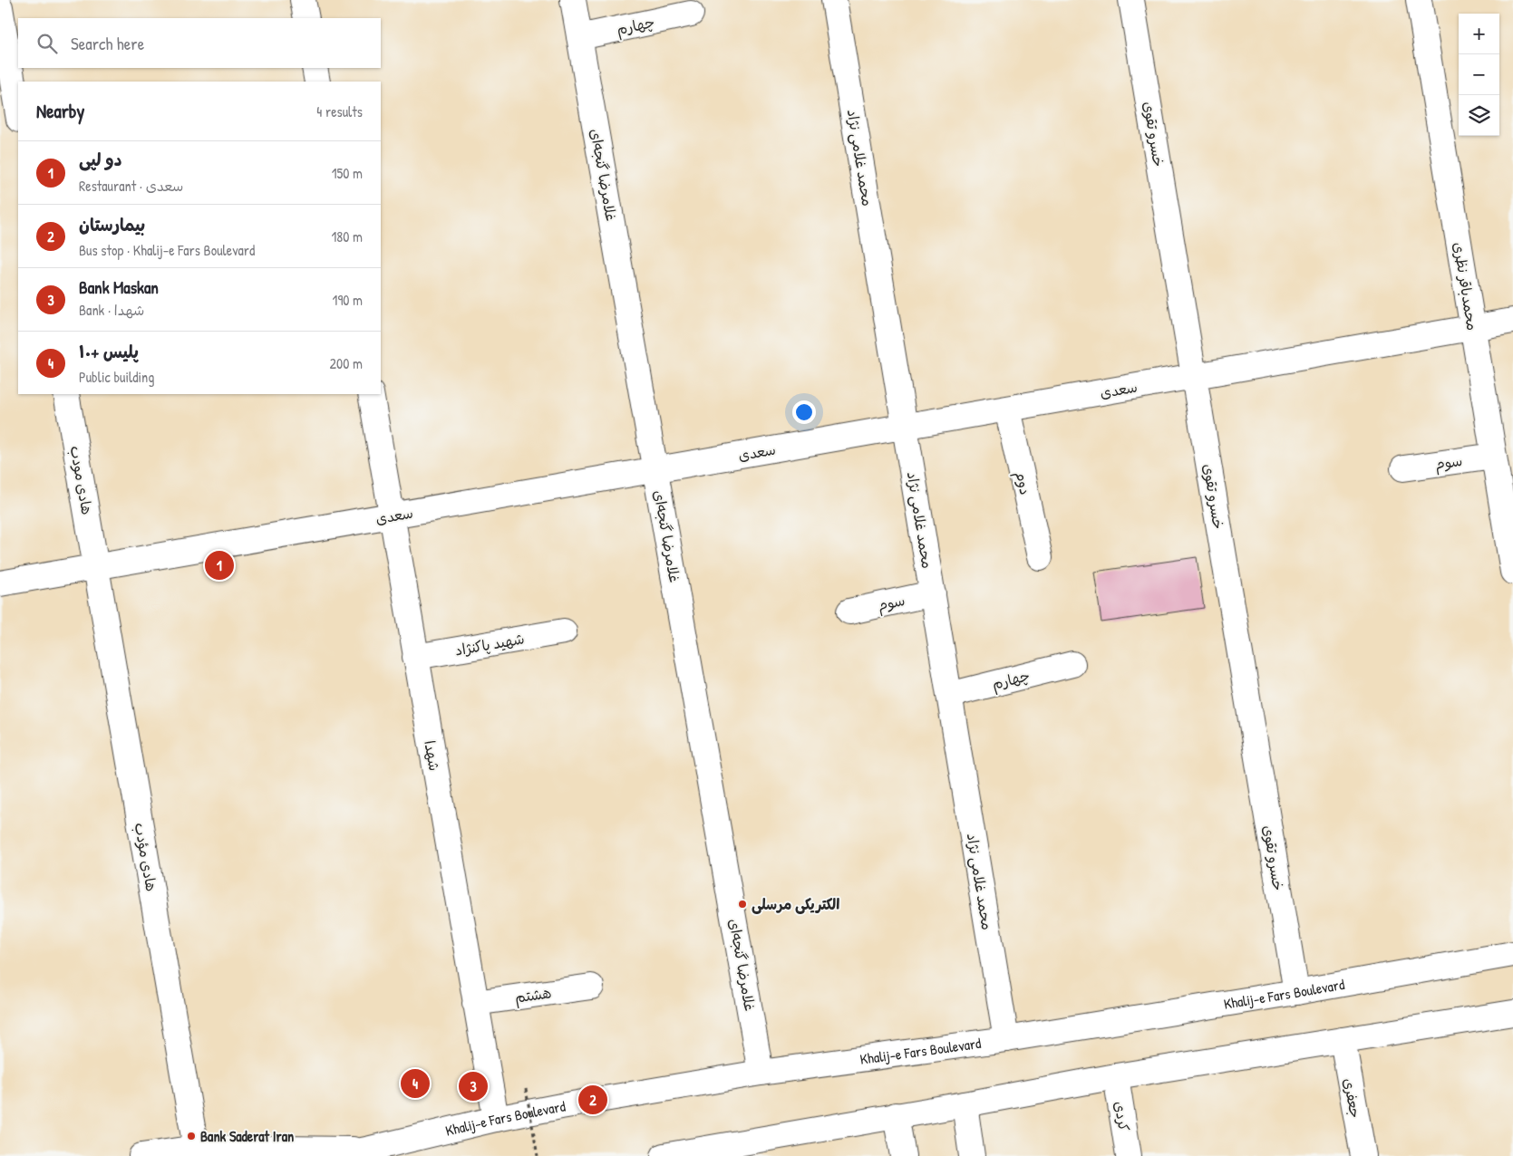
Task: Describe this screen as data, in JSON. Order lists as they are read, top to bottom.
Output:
{
  "streets": {
    "street": [
      "چهارم",
      "خسرو تقوی",
      "محمد غلامی نژاد",
      "غلامرضا گنجه‌ای",
      "محمدباقر نظری",
      "سعدی",
      "سوم",
      "هادی مودب",
      "دوم",
      "شهید پاکنژاد",
      "شهدا",
      "هادی مؤدب",
      "Khalij-e Fars Boulevard",
      "هشتم",
      "جعفری",
      "کردی"
    ]
  },
  "crossings": [
    ["چهارم", "محمد غلامی نژاد"],
    ["چهارم", "غلامرضا گنجه‌ای"],
    ["خسرو تقوی", "سعدی"],
    ["خسرو تقوی", "Khalij-e Fars Boulevard"],
    ["محمد غلامی نژاد", "سعدی"],
    ["محمد غلامی نژاد", "سوم"],
    ["محمد غلامی نژاد", "Khalij-e Fars Boulevard"],
    ["غلامرضا گنجه‌ای", "سعدی"],
    ["غلامرضا گنجه‌ای", "Khalij-e Fars Boulevard"],
    ["محمدباقر نظری", "سعدی"],
    ["محمدباقر نظری", "سوم"],
    ["سعدی", "هادی مودب"],
    ["سعدی", "دوم"],
    ["سعدی", "شهدا"],
    ["سعدی", "هادی مؤدب"],
    ["هادی مودب", "هادی مؤدب"],
    ["شهید پاکنژاد", "شهدا"],
    ["شهدا", "Khalij-e Fars Boulevard"],
    ["شهدا", "هشتم"]
  ],
  "places": ["الکتریکی مرسلی", "Bank Saderat Iran"],
  "page": {
    "map_buttons": ["+", "−"],
    "search": "Search here",
    "heading": ["Nearby", "4 results"],
    "list": [
      {
        "mark": "1",
        "name": "دو لپی",
        "note": "Restaurant · سعدی",
        "value": "150 m"
      },
      {
        "mark": "2",
        "name": "بیمارستان",
        "note": "Bus stop · Khalij-e Fars Boulevard",
        "value": "180 m"
      },
      {
        "mark": "3",
        "name": "Bank Maskan",
        "note": "Bank · شهدا",
        "value": "190 m"
      },
      {
        "mark": "4",
        "name": "پلیس +۱۰",
        "note": "Public building",
        "value": "200 m"
      }
    ],
    "pins": [
      "1",
      "4",
      "3",
      "2"
    ]
  }
}
